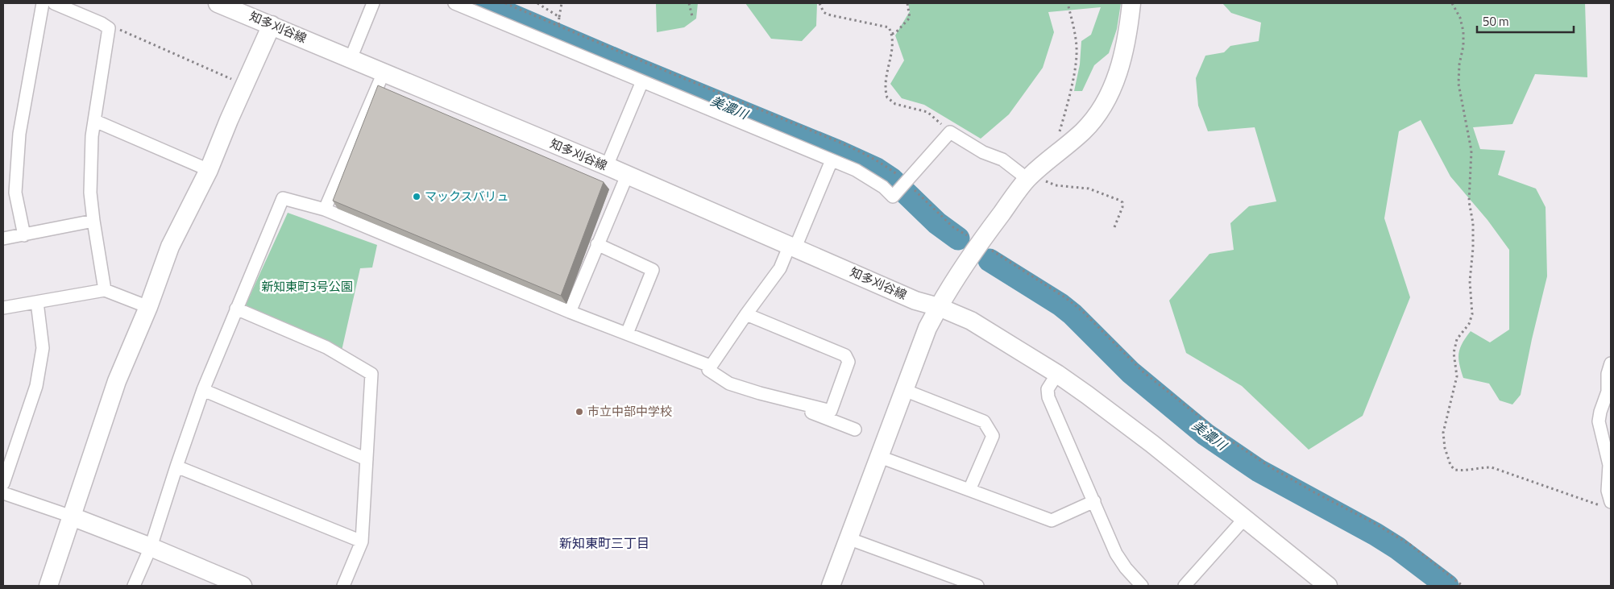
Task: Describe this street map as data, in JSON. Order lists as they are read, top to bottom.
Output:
{
  "streets": {
    "street": ["知多刈谷線"]
  },
  "districts": ["新知東町三丁目"],
  "water": ["美濃川"],
  "parks": ["新知東町3号公園"],
  "places": ["マックスバリュ", "市立中部中学校"],
  "scale_bar": "50 m"
}
